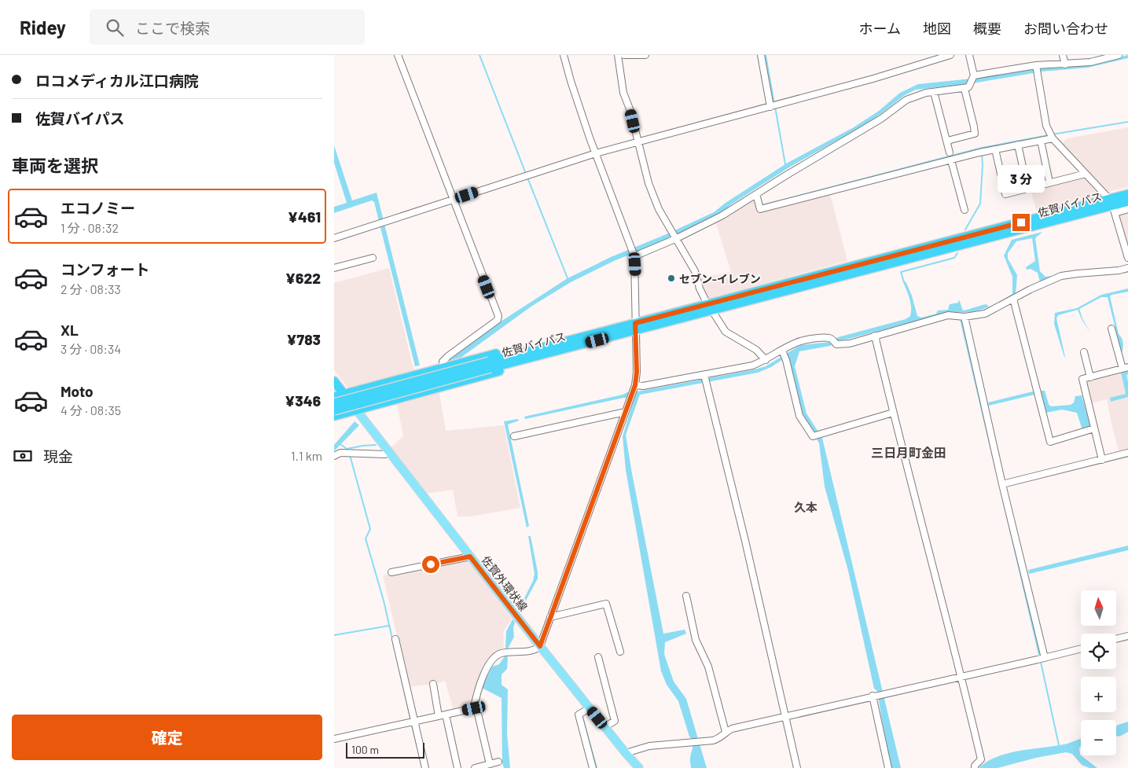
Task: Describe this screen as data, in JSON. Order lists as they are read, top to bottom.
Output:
{
  "streets": {
    "highway": ["佐賀バイパス"],
    "main road": ["佐賀外環状線"]
  },
  "districts": ["三日月町金田", "久本"],
  "places": ["セブン-イレブン"],
  "scale_bar": "100 m",
  "north": "top",
  "page": {
    "header": "Ridey",
    "search": "ここで検索",
    "nav": [
      "ホーム",
      "地図",
      "概要",
      "お問い合わせ"
    ],
    "banner": ["ロコメディカル江口病院", "佐賀バイパス"],
    "heading": "車両を選択",
    "bubble": "3 分",
    "list": [
      {
        "name": "エコノミー",
        "note": "1 分 · 08:32",
        "value": "¥461"
      },
      {
        "name": "コンフォート",
        "note": "2 分 · 08:33",
        "value": "¥622"
      },
      {
        "name": "XL",
        "note": "3 分 · 08:34",
        "value": "¥783"
      },
      {
        "name": "Moto",
        "note": "4 分 · 08:35",
        "value": "¥346"
      }
    ],
    "pay": ["現金", "1.1 km"],
    "map_buttons": ["+", "−"],
    "buttons": "確定",
    "scale": "100 m"
  }
}
